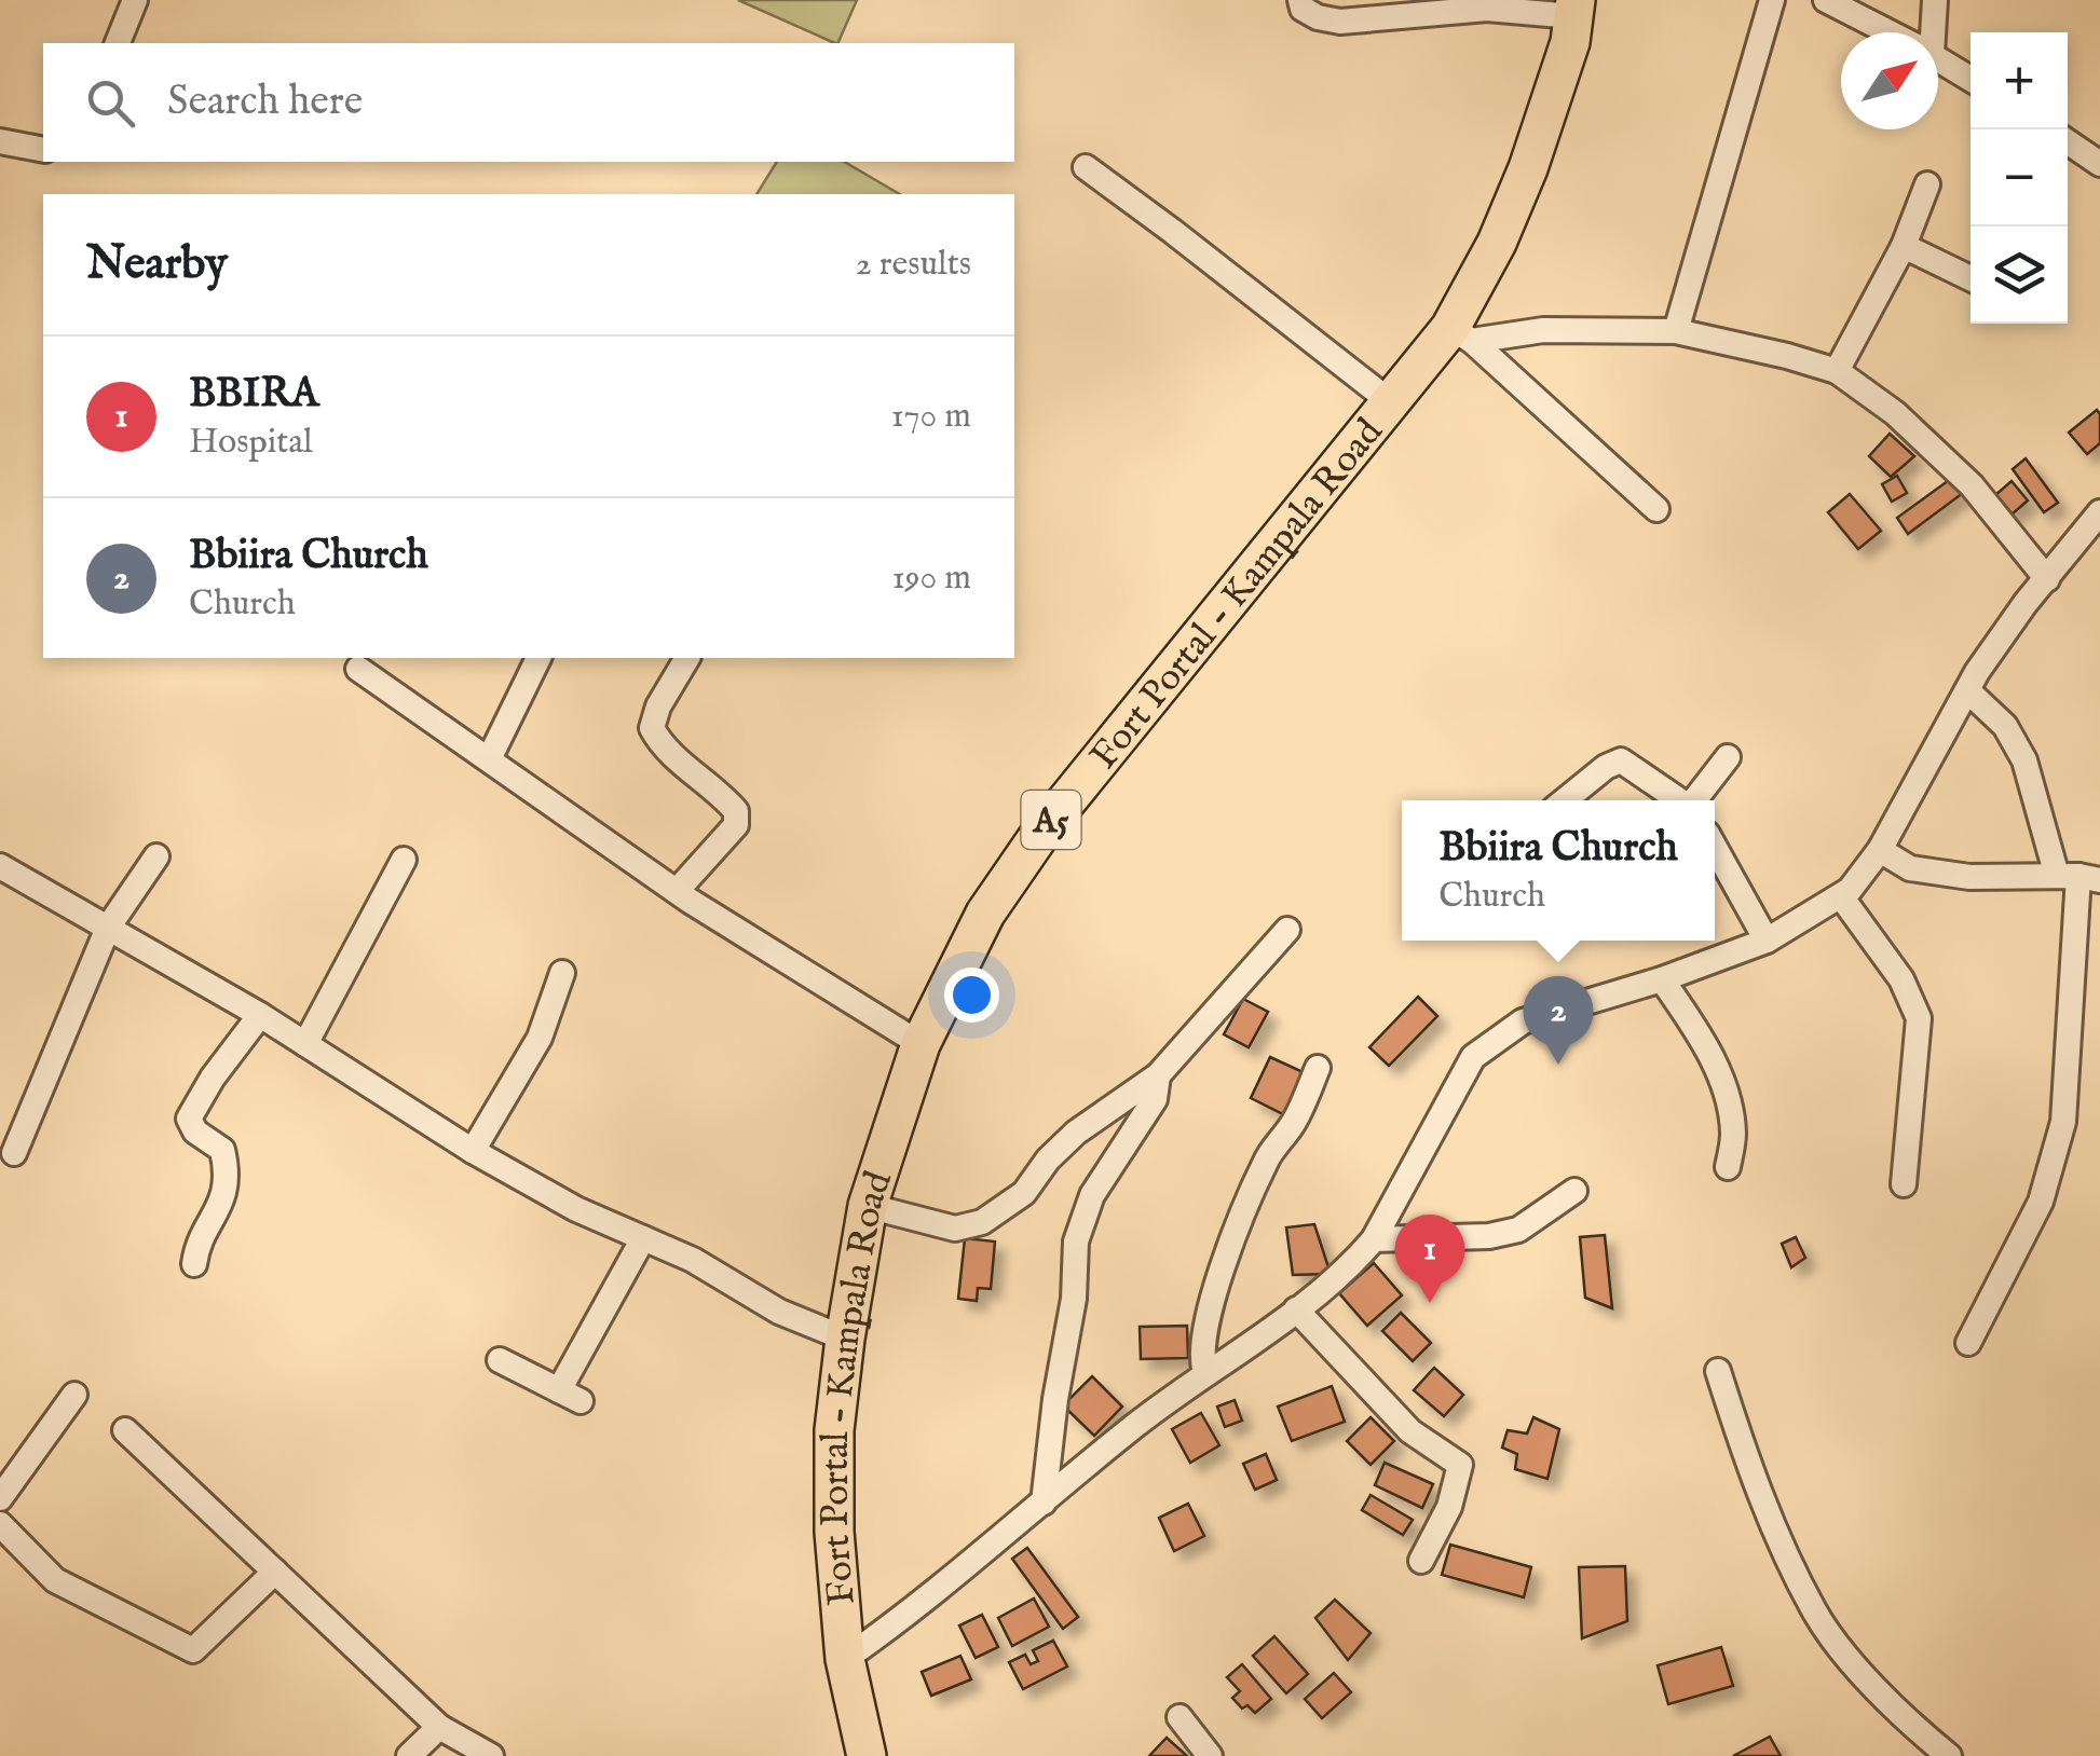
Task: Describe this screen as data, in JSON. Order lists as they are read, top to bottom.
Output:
{
  "streets": {
    "main road": ["Fort Portal - Kampala Road", "A5"]
  },
  "north": "top right",
  "page": {
    "map_buttons": ["+", "−"],
    "search": "Search here",
    "heading": ["Nearby", "2 results"],
    "list": [
      {
        "mark": "1",
        "name": "BBIRA",
        "note": "Hospital",
        "value": "170 m"
      },
      {
        "mark": "2",
        "name": "Bbiira Church",
        "note": "Church",
        "value": "190 m"
      }
    ],
    "popup": ["Bbiira Church", "Church"],
    "pins": ["2", "1"]
  }
}
